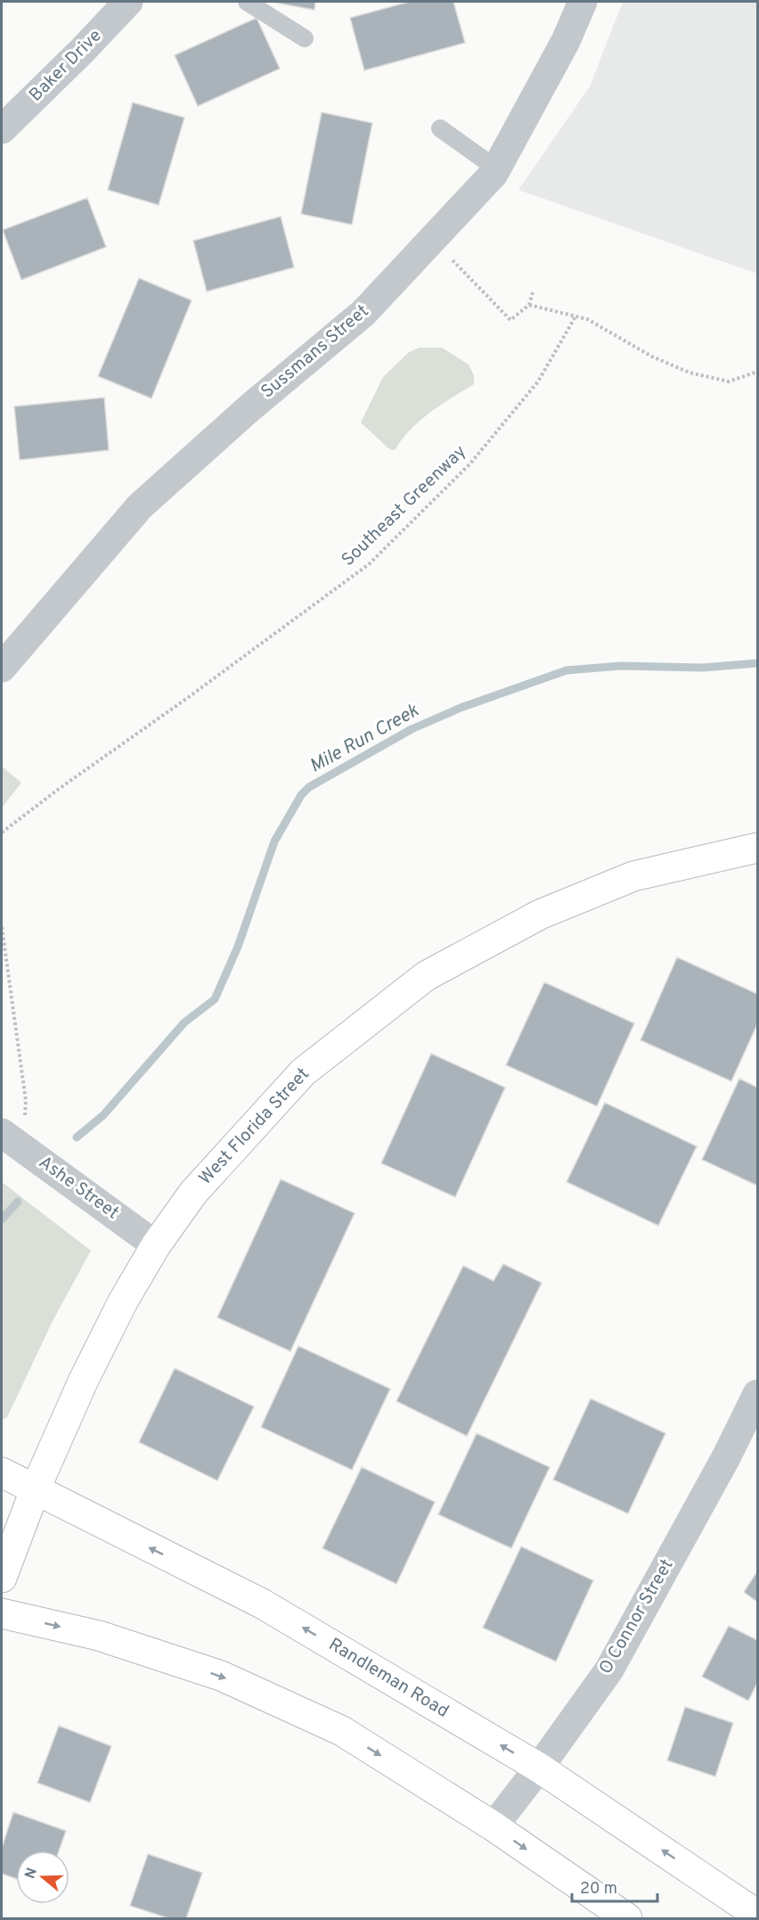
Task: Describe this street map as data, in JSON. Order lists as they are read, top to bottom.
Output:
{
  "streets": {
    "main road": ["West Florida Street", "Randleman Road"],
    "street": [
      "Baker Drive",
      "Sussmans Street",
      "Ashe Street",
      "O Connor Street"
    ],
    "path": ["Southeast Greenway"]
  },
  "crossings": [
    ["West Florida Street", "Ashe Street"],
    ["West Florida Street", "Randleman Road"],
    ["O Connor Street", "Randleman Road"]
  ],
  "water": ["Mile Run Creek"],
  "scale_bar": "20 m",
  "north": "left"
}
